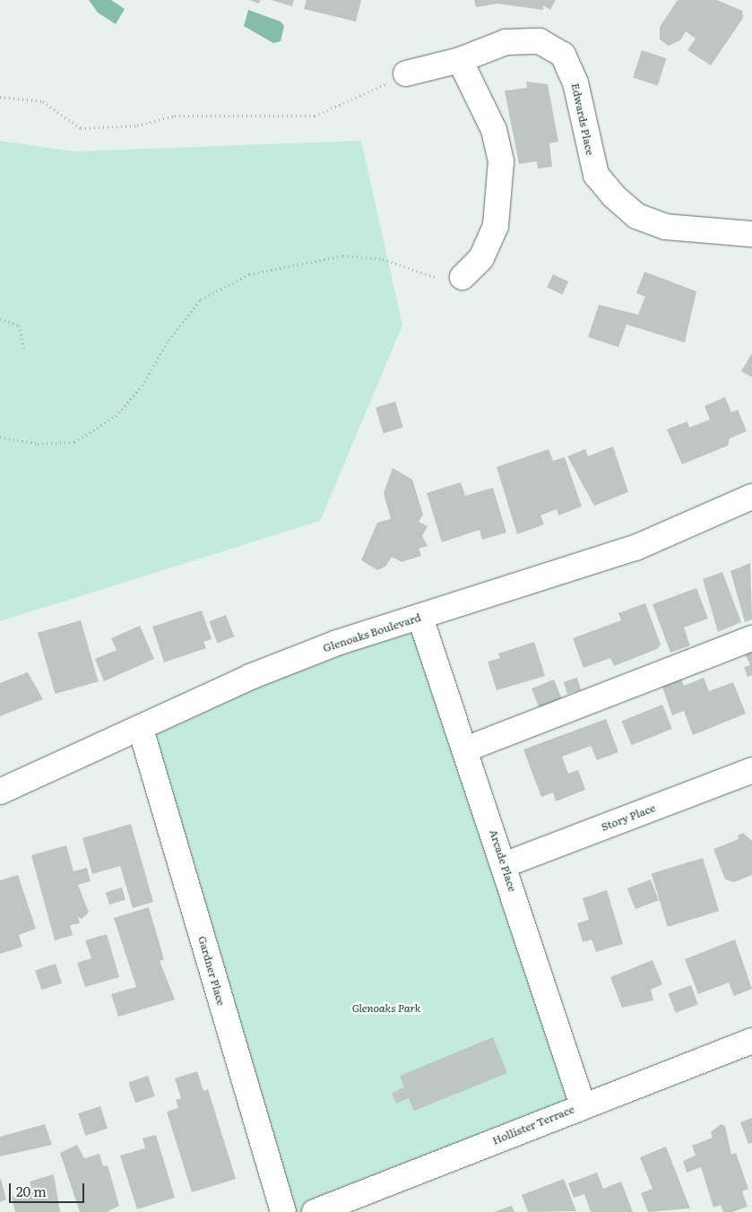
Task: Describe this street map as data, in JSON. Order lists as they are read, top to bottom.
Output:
{
  "streets": {
    "street": [
      "Edwards Place",
      "Glenoaks Boulevard",
      "Story Place",
      "Arcade Place",
      "Gardner Place",
      "Hollister Terrace"
    ]
  },
  "crossings": [
    ["Glenoaks Boulevard", "Arcade Place"],
    ["Glenoaks Boulevard", "Gardner Place"],
    ["Story Place", "Arcade Place"],
    ["Arcade Place", "Hollister Terrace"]
  ],
  "parks": ["Glenoaks Park"],
  "scale_bar": "20 m"
}
